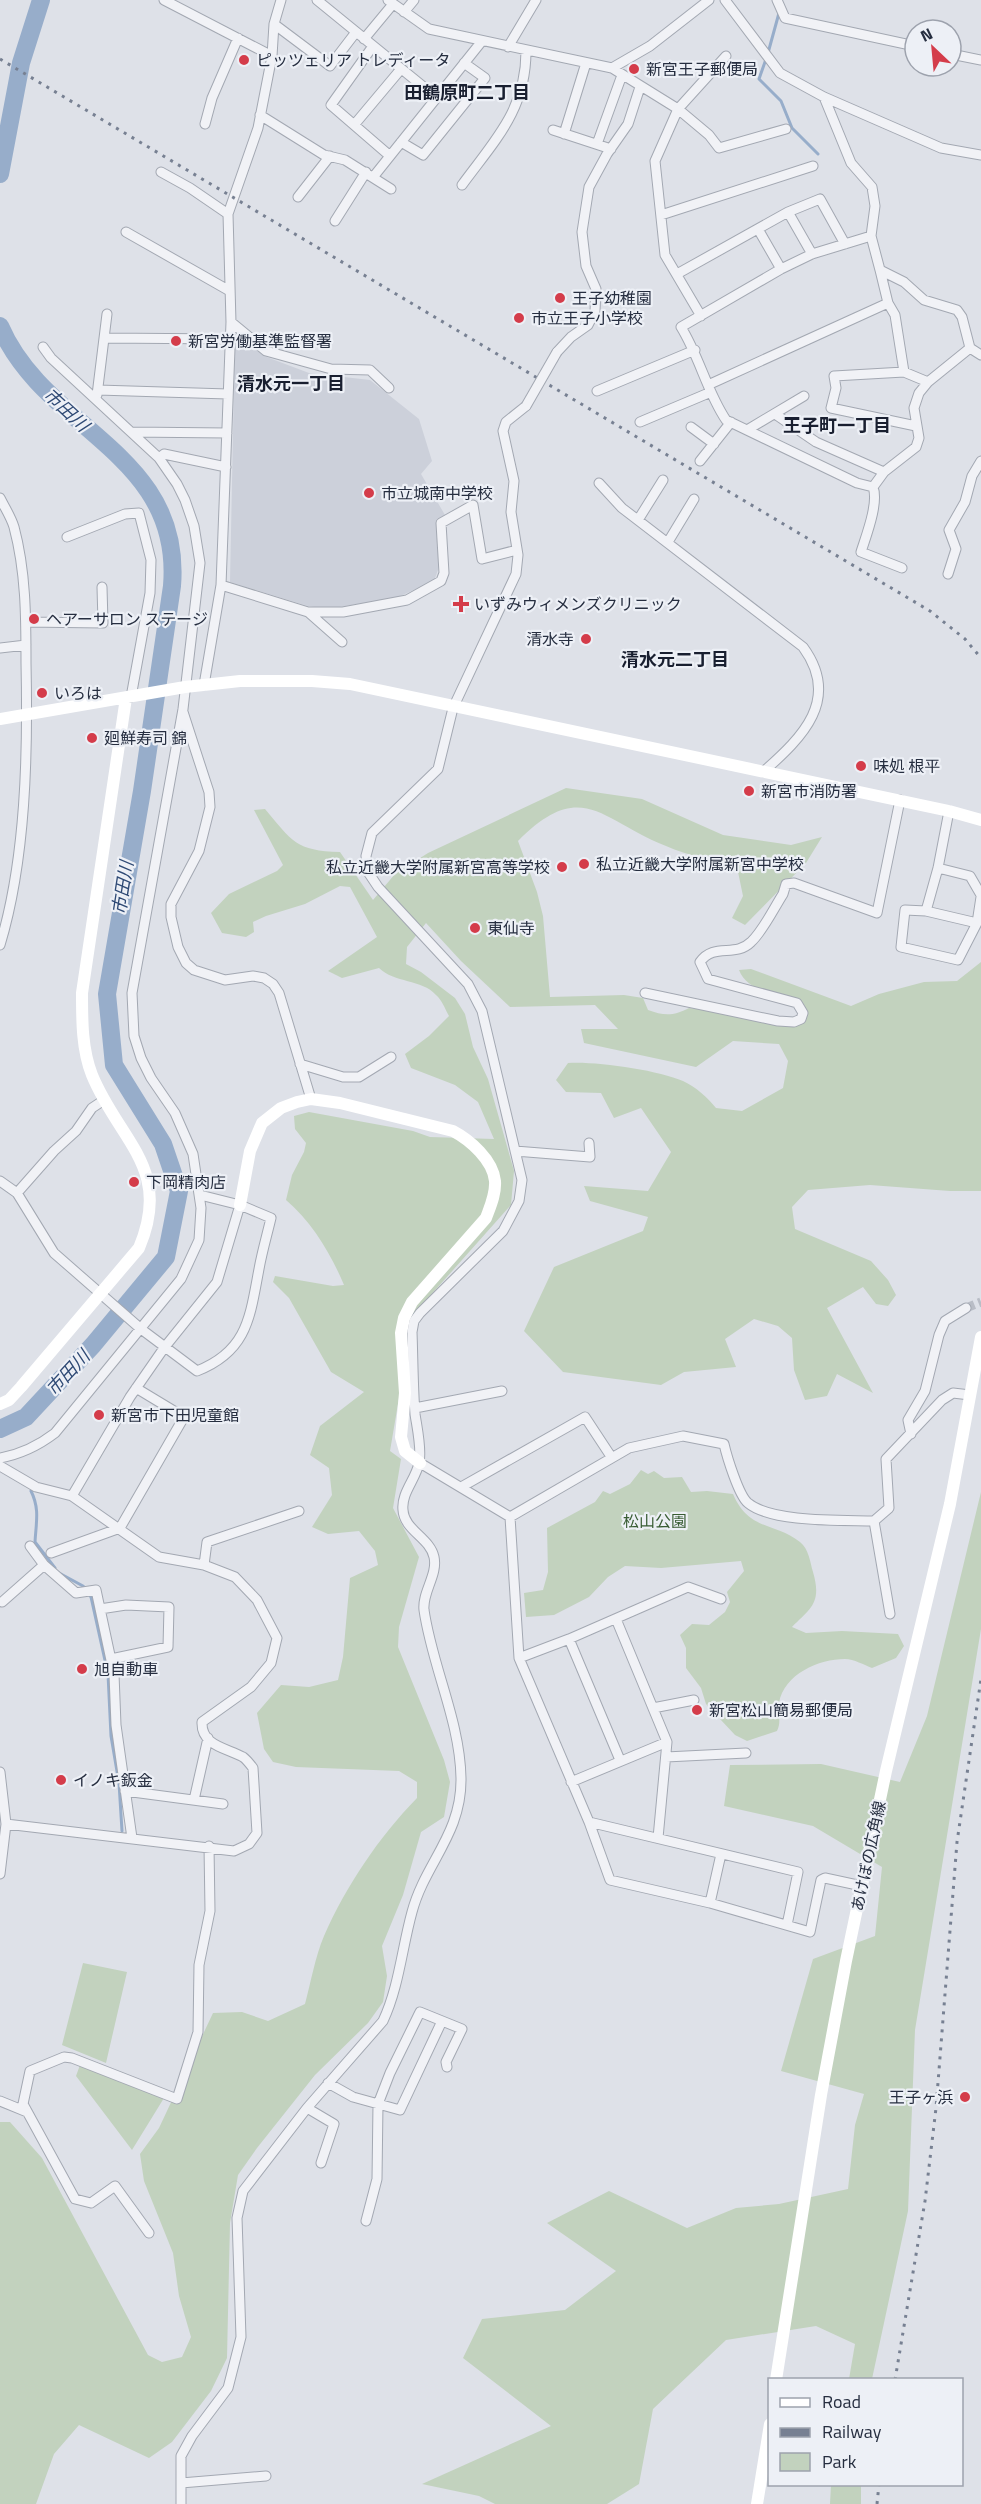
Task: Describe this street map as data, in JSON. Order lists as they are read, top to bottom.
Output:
{
  "streets": {
    "street": ["あけぼの広角線"]
  },
  "districts": [
    "田鶴原町二丁目",
    "清水元一丁目",
    "王子町一丁目",
    "清水元二丁目"
  ],
  "water": ["市田川"],
  "parks": ["松山公園"],
  "places": {
    "other": [
      "ピッツェリア トレディータ",
      "新宮王子郵便局",
      "王子幼稚園",
      "市立王子小学校",
      "新宮労働基準監督署",
      "市立城南中学校",
      "ヘアーサロン ステージ",
      "清水寺",
      "いろは",
      "廻鮮寿司 錦",
      "味処 根平",
      "新宮市消防署",
      "私立近畿大学附属新宮中学校",
      "私立近畿大学附属新宮高等学校",
      "東仙寺",
      "下岡精肉店",
      "新宮市下田児童館",
      "旭自動車",
      "新宮松山簡易郵便局",
      "イノキ鈑金",
      "王子ヶ浜"
    ],
    "health": ["いずみウィメンズクリニック"]
  },
  "legend": ["Road", "Railway", "Park"],
  "north": "top left"
}
